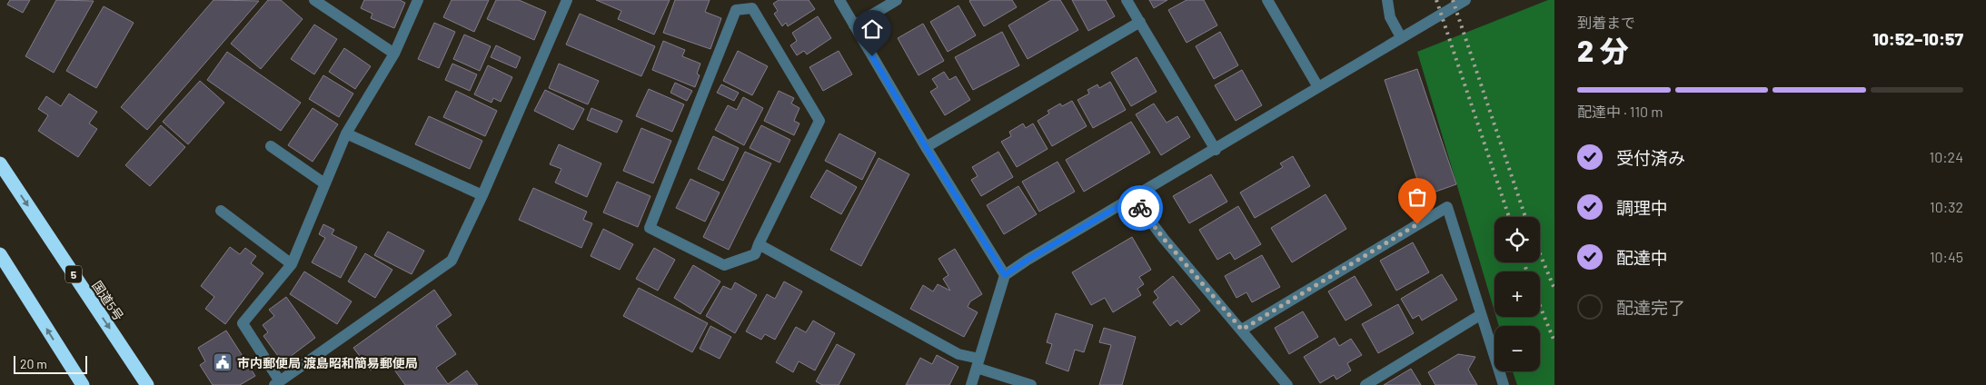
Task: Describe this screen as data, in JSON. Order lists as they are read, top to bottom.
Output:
{
  "streets": {
    "highway": ["5", "国道5号"]
  },
  "places": {
    "public building": ["市内郵便局 渡島昭和簡易郵便局"]
  },
  "scale_bar": "20 m",
  "page": {
    "heading": ["2 分", "到着まで", "10:52–10:57"],
    "bar": "配達中 · 110 m",
    "list": [
      ["受付済み", "10:24"],
      ["調理中", "10:32"],
      ["配達中", "10:45"],
      "配達完了"
    ],
    "map_buttons": ["+", "−"],
    "scale": "20 m"
  }
}
